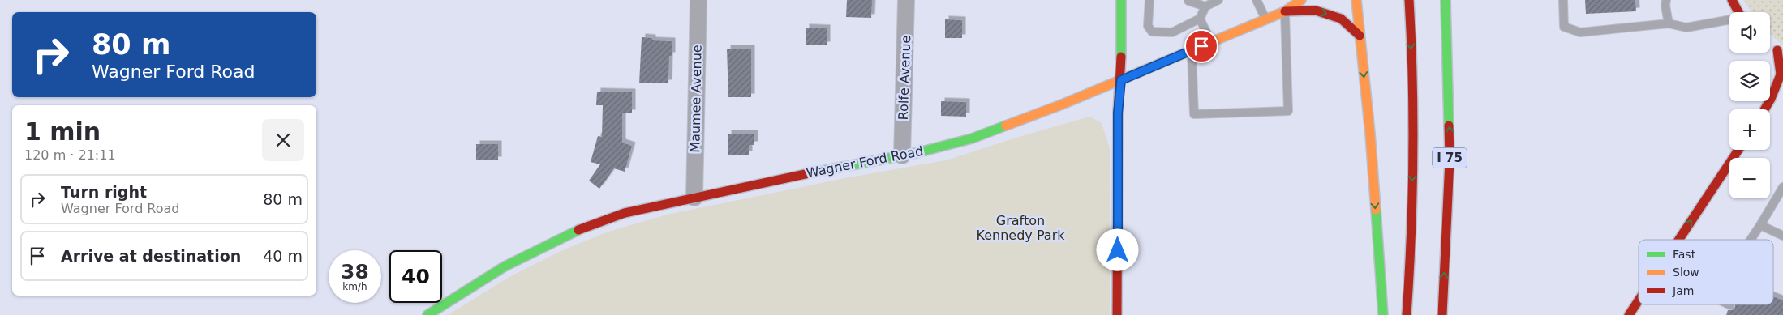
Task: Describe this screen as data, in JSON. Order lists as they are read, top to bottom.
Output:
{
  "streets": {
    "main road": ["I 75", "Wagner Ford Road"],
    "street": ["Rolfe Avenue", "Maumee Avenue"]
  },
  "crossings": [
    ["Rolfe Avenue", "Wagner Ford Road"],
    ["Maumee Avenue", "Wagner Ford Road"]
  ],
  "parks": ["Grafton Kennedy Park"],
  "legend": ["Fast", "Slow", "Jam"],
  "page": {
    "map_buttons": ["+", "−"],
    "turn": ["80 m", "Wagner Ford Road"],
    "heading": ["1 min", "120 m · 21:11"],
    "list": [
      {
        "name": "Turn right",
        "note": "Wagner Ford Road",
        "value": "80 m"
      },
      {
        "name": "Arrive at destination",
        "value": "40 m"
      }
    ],
    "speed": "38 km/h",
    "limit": "40"
  }
}
